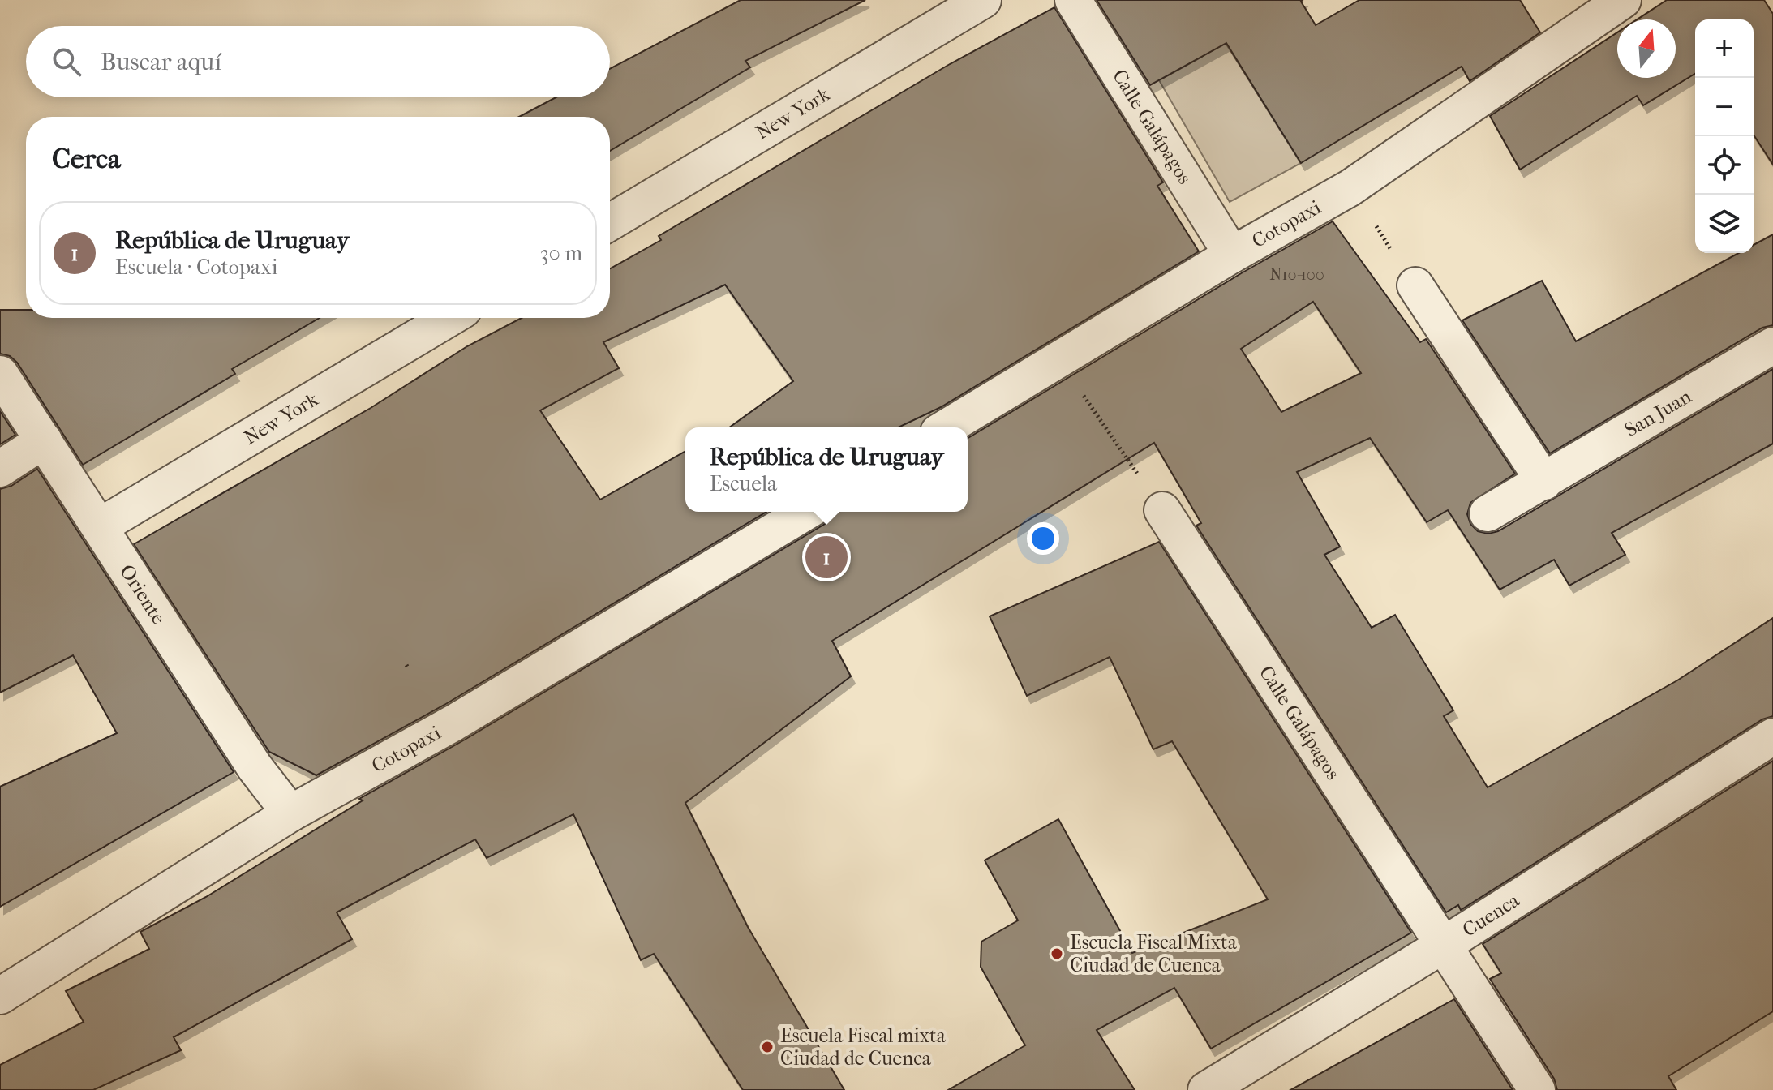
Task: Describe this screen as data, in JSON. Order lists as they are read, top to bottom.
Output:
{
  "streets": {
    "street": [
      "New York",
      "Calle Galápagos",
      "Cotopaxi",
      "San Juan",
      "Oriente",
      "Cuenca"
    ]
  },
  "crossings": [
    ["New York", "Oriente"],
    ["Calle Galápagos", "Cotopaxi"],
    ["Calle Galápagos", "Cuenca"],
    ["Cotopaxi", "Oriente"]
  ],
  "places": ["Escuela Fiscal Mixta Ciudad de Cuenca", "Escuela Fiscal mixta Ciudad de Cuenca"],
  "house_numbers": ["N10-100"],
  "north": "top",
  "page": {
    "map_buttons": ["+", "−"],
    "search": "Buscar aquí",
    "heading": "Cerca",
    "list": [
      {
        "mark": "1",
        "name": "República de Uruguay",
        "note": "Escuela · Cotopaxi",
        "value": "30 m"
      }
    ],
    "popup": ["República de Uruguay", "Escuela"],
    "pins": "1"
  }
}
